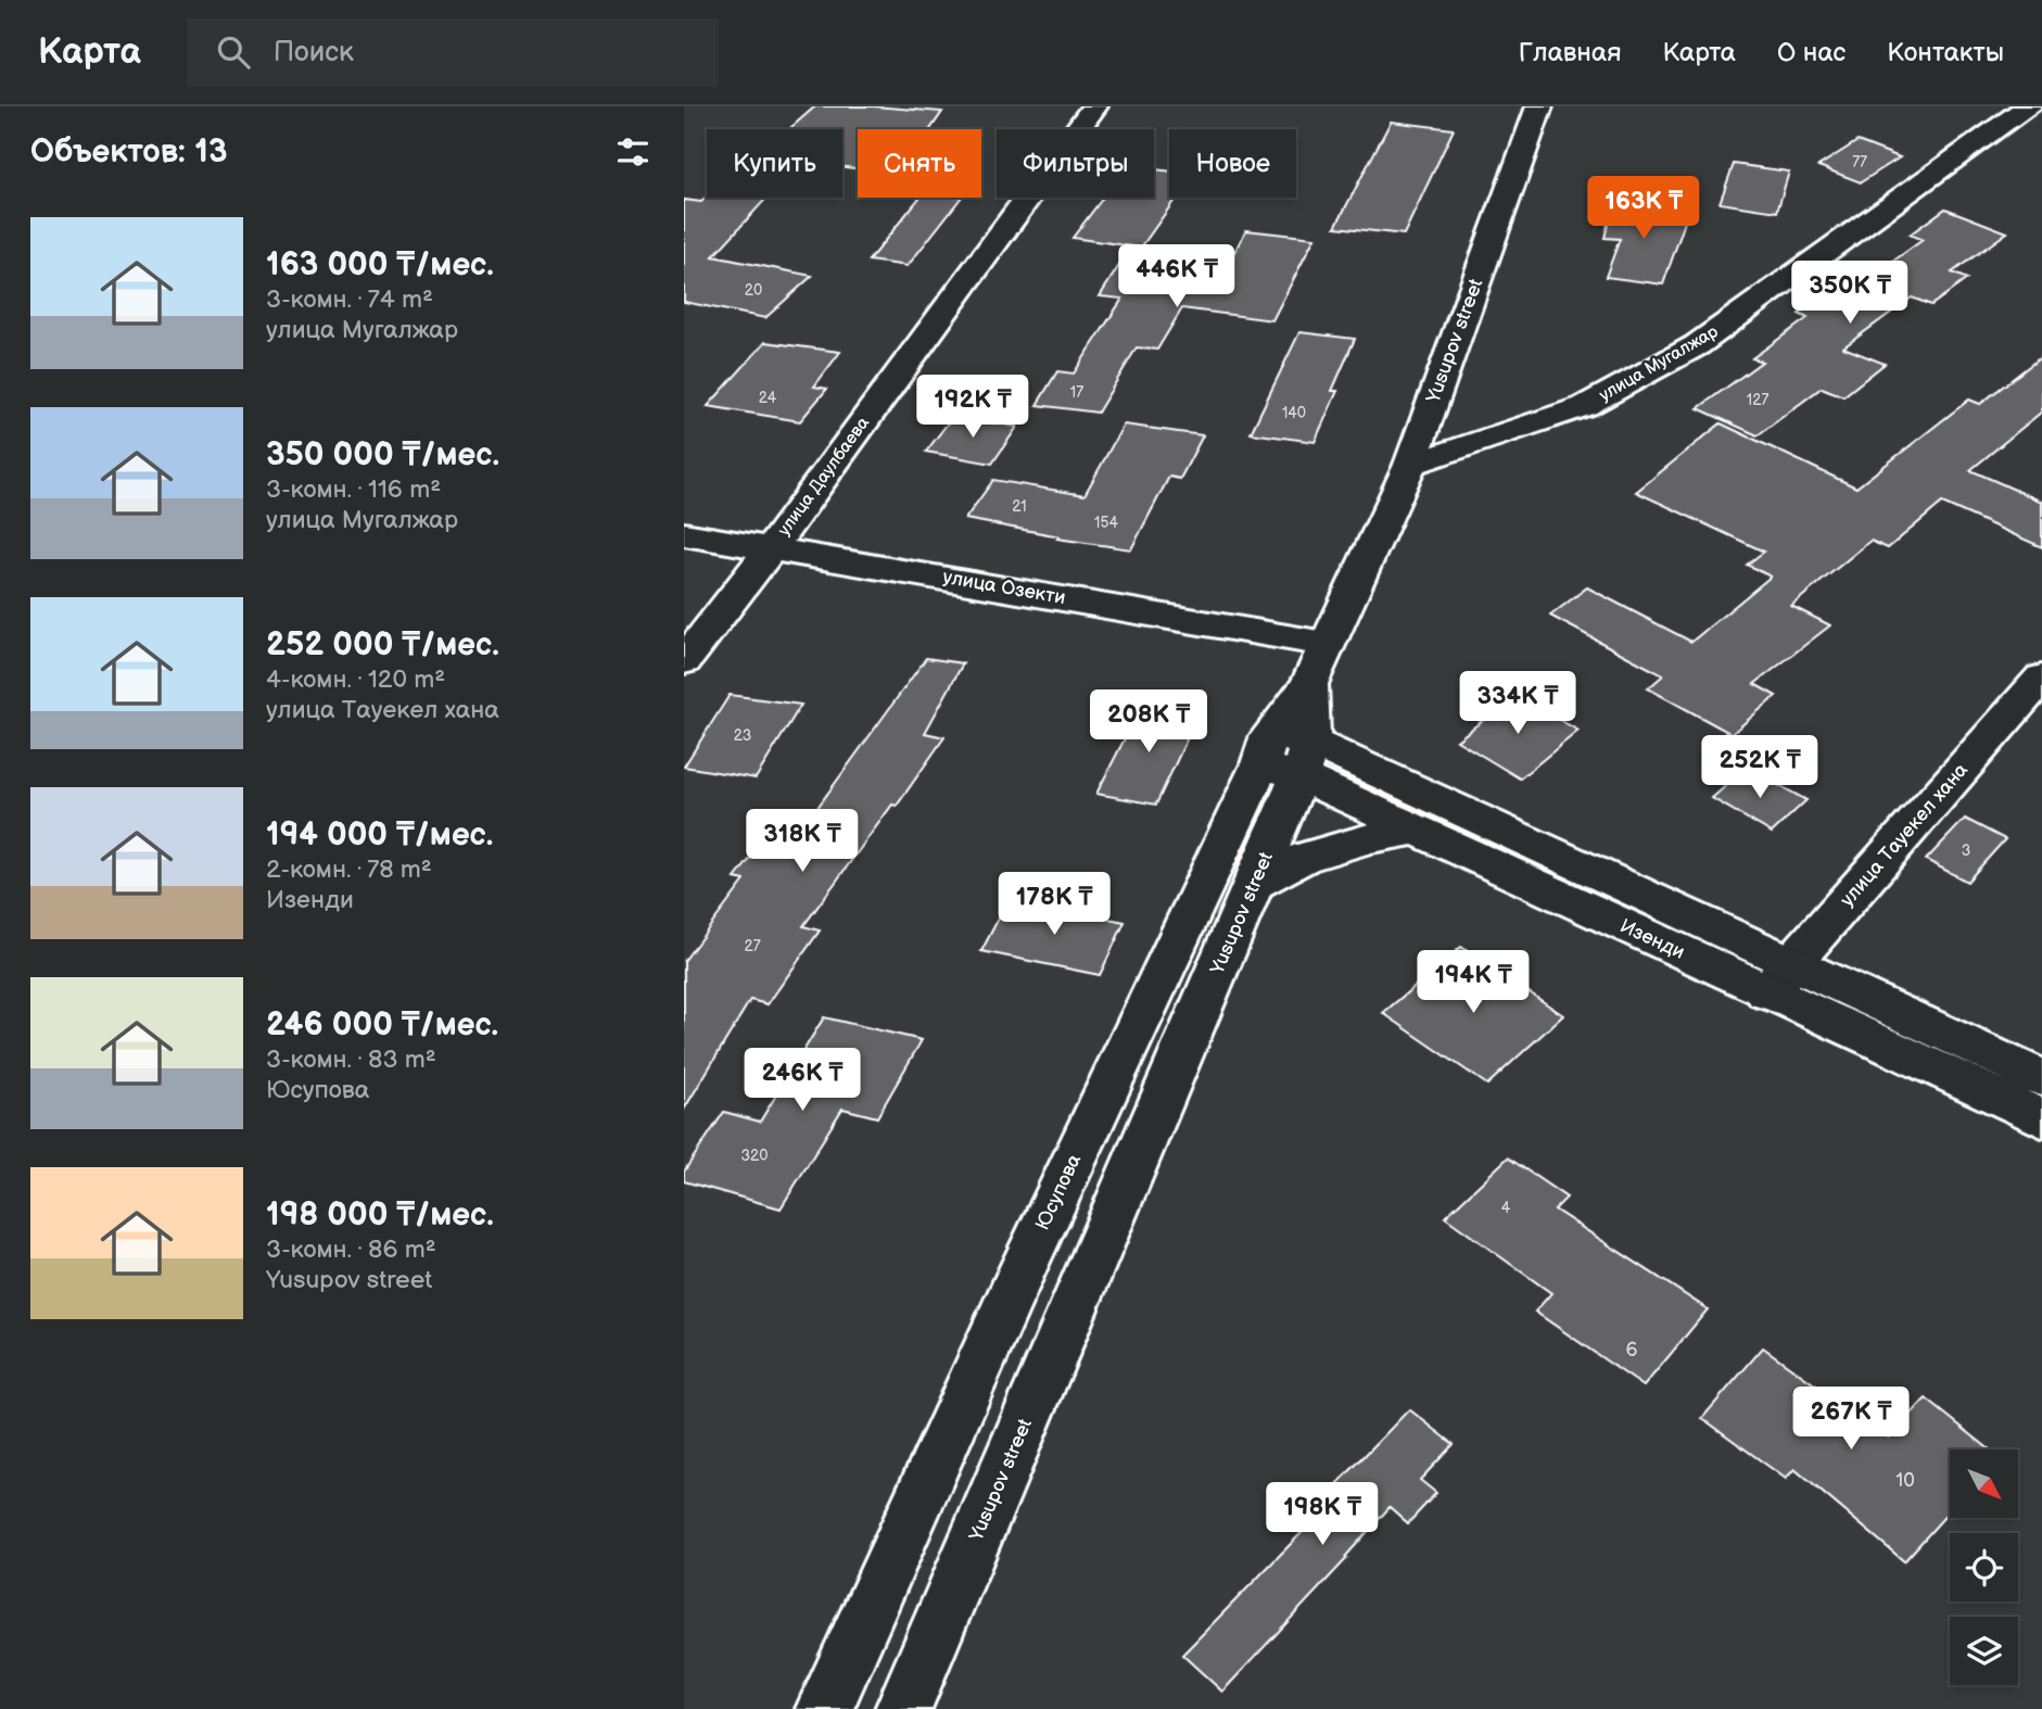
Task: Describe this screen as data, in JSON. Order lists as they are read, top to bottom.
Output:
{
  "streets": {
    "street": [
      "Yusupov street",
      "улица Мугалжар",
      "улица Даулбаева",
      "улица Озекти",
      "улица Тауекел хана",
      "Изенди",
      "Юсупова"
    ]
  },
  "crossings": [
    ["Yusupov street", "улица Мугалжар"],
    ["Yusupov street", "улица Озекти"],
    ["Yusupov street", "Изенди"],
    ["Yusupov street", "Юсупова"],
    ["улица Даулбаева", "улица Озекти"],
    ["улица Тауекел хана", "Изенди"],
    ["Изенди", "Юсупова"]
  ],
  "house_numbers": [
    "77",
    "20",
    "17",
    "24",
    "127",
    "140",
    "21",
    "154",
    "23",
    "3",
    "27",
    "320",
    "4",
    "6",
    "10"
  ],
  "north": "bottom right",
  "page": {
    "header": "Карта",
    "search": "Поиск",
    "nav": [
      "Главная",
      "Карта",
      "О нас",
      "Контакты"
    ],
    "heading": "Объектов: 13",
    "chip": [
      "Купить",
      "Снять",
      "Фильтры",
      "Новое"
    ],
    "price": [
      "163K ₸",
      "446K ₸",
      "350K ₸",
      "192K ₸",
      "334K ₸",
      "208K ₸",
      "252K ₸",
      "318K ₸",
      "178K ₸",
      "194K ₸",
      "246K ₸",
      "267K ₸",
      "198K ₸"
    ],
    "list": [
      {
        "name": "163 000 ₸/мес.",
        "note": "3-комн. · 74 m² · улица Мугалжар"
      },
      {
        "name": "350 000 ₸/мес.",
        "note": "3-комн. · 116 m² · улица Мугалжар"
      },
      {
        "name": "252 000 ₸/мес.",
        "note": "4-комн. · 120 m² · улица Тауекел хана"
      },
      {
        "name": "194 000 ₸/мес.",
        "note": "2-комн. · 78 m² · Изенди"
      },
      {
        "name": "246 000 ₸/мес.",
        "note": "3-комн. · 83 m² · Юсупова"
      },
      {
        "name": "198 000 ₸/мес.",
        "note": "3-комн. · 86 m² · Yusupov street"
      }
    ]
  }
}
